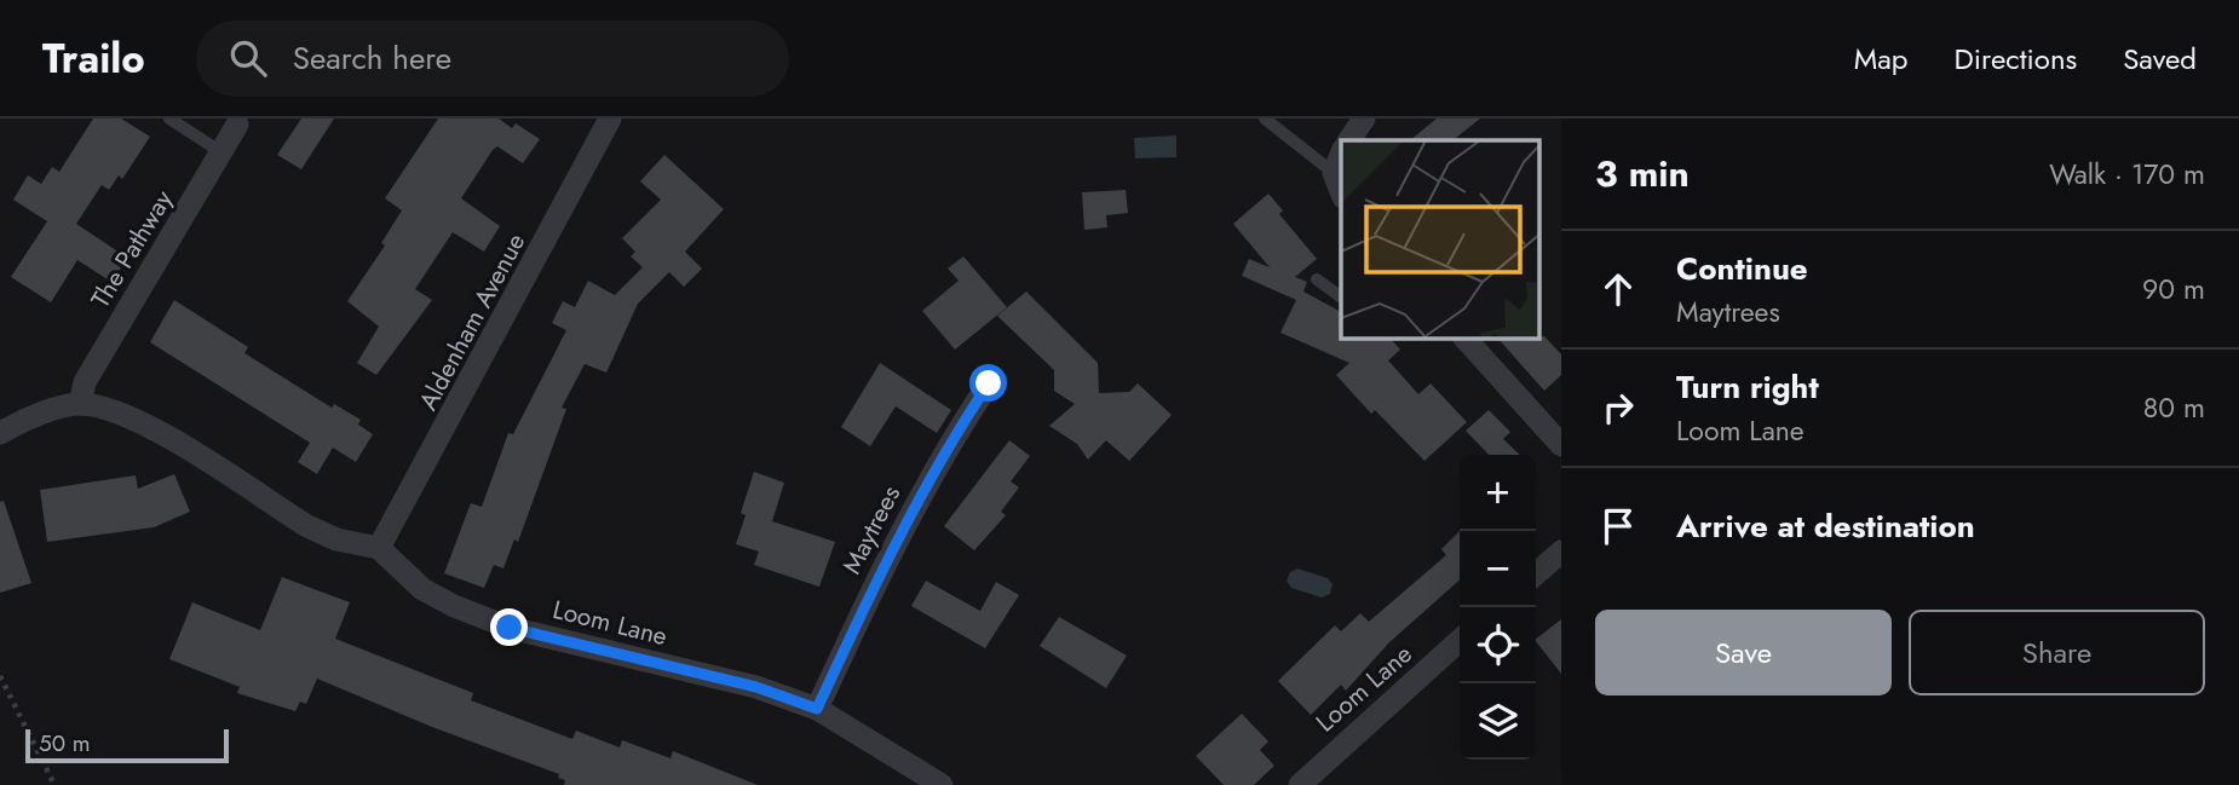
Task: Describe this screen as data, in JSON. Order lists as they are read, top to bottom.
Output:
{
  "streets": {
    "street": [
      "The Pathway",
      "Aldenham Avenue",
      "Maytrees",
      "Loom Lane"
    ]
  },
  "crossings": [
    ["Aldenham Avenue", "Loom Lane"],
    ["Maytrees", "Loom Lane"]
  ],
  "scale_bar": "50 m",
  "page": {
    "header": "Trailo",
    "search": "Search here",
    "nav": ["Map", "Directions", "Saved"],
    "heading": ["3 min", "Walk · 170 m"],
    "list": [
      ["Continue", "Maytrees", "90 m"],
      ["Turn right", "Loom Lane", "80 m"],
      "Arrive at destination"
    ],
    "map_buttons": ["+", "−"],
    "buttons": ["Save", "Share"],
    "scale": "50 m"
  }
}
